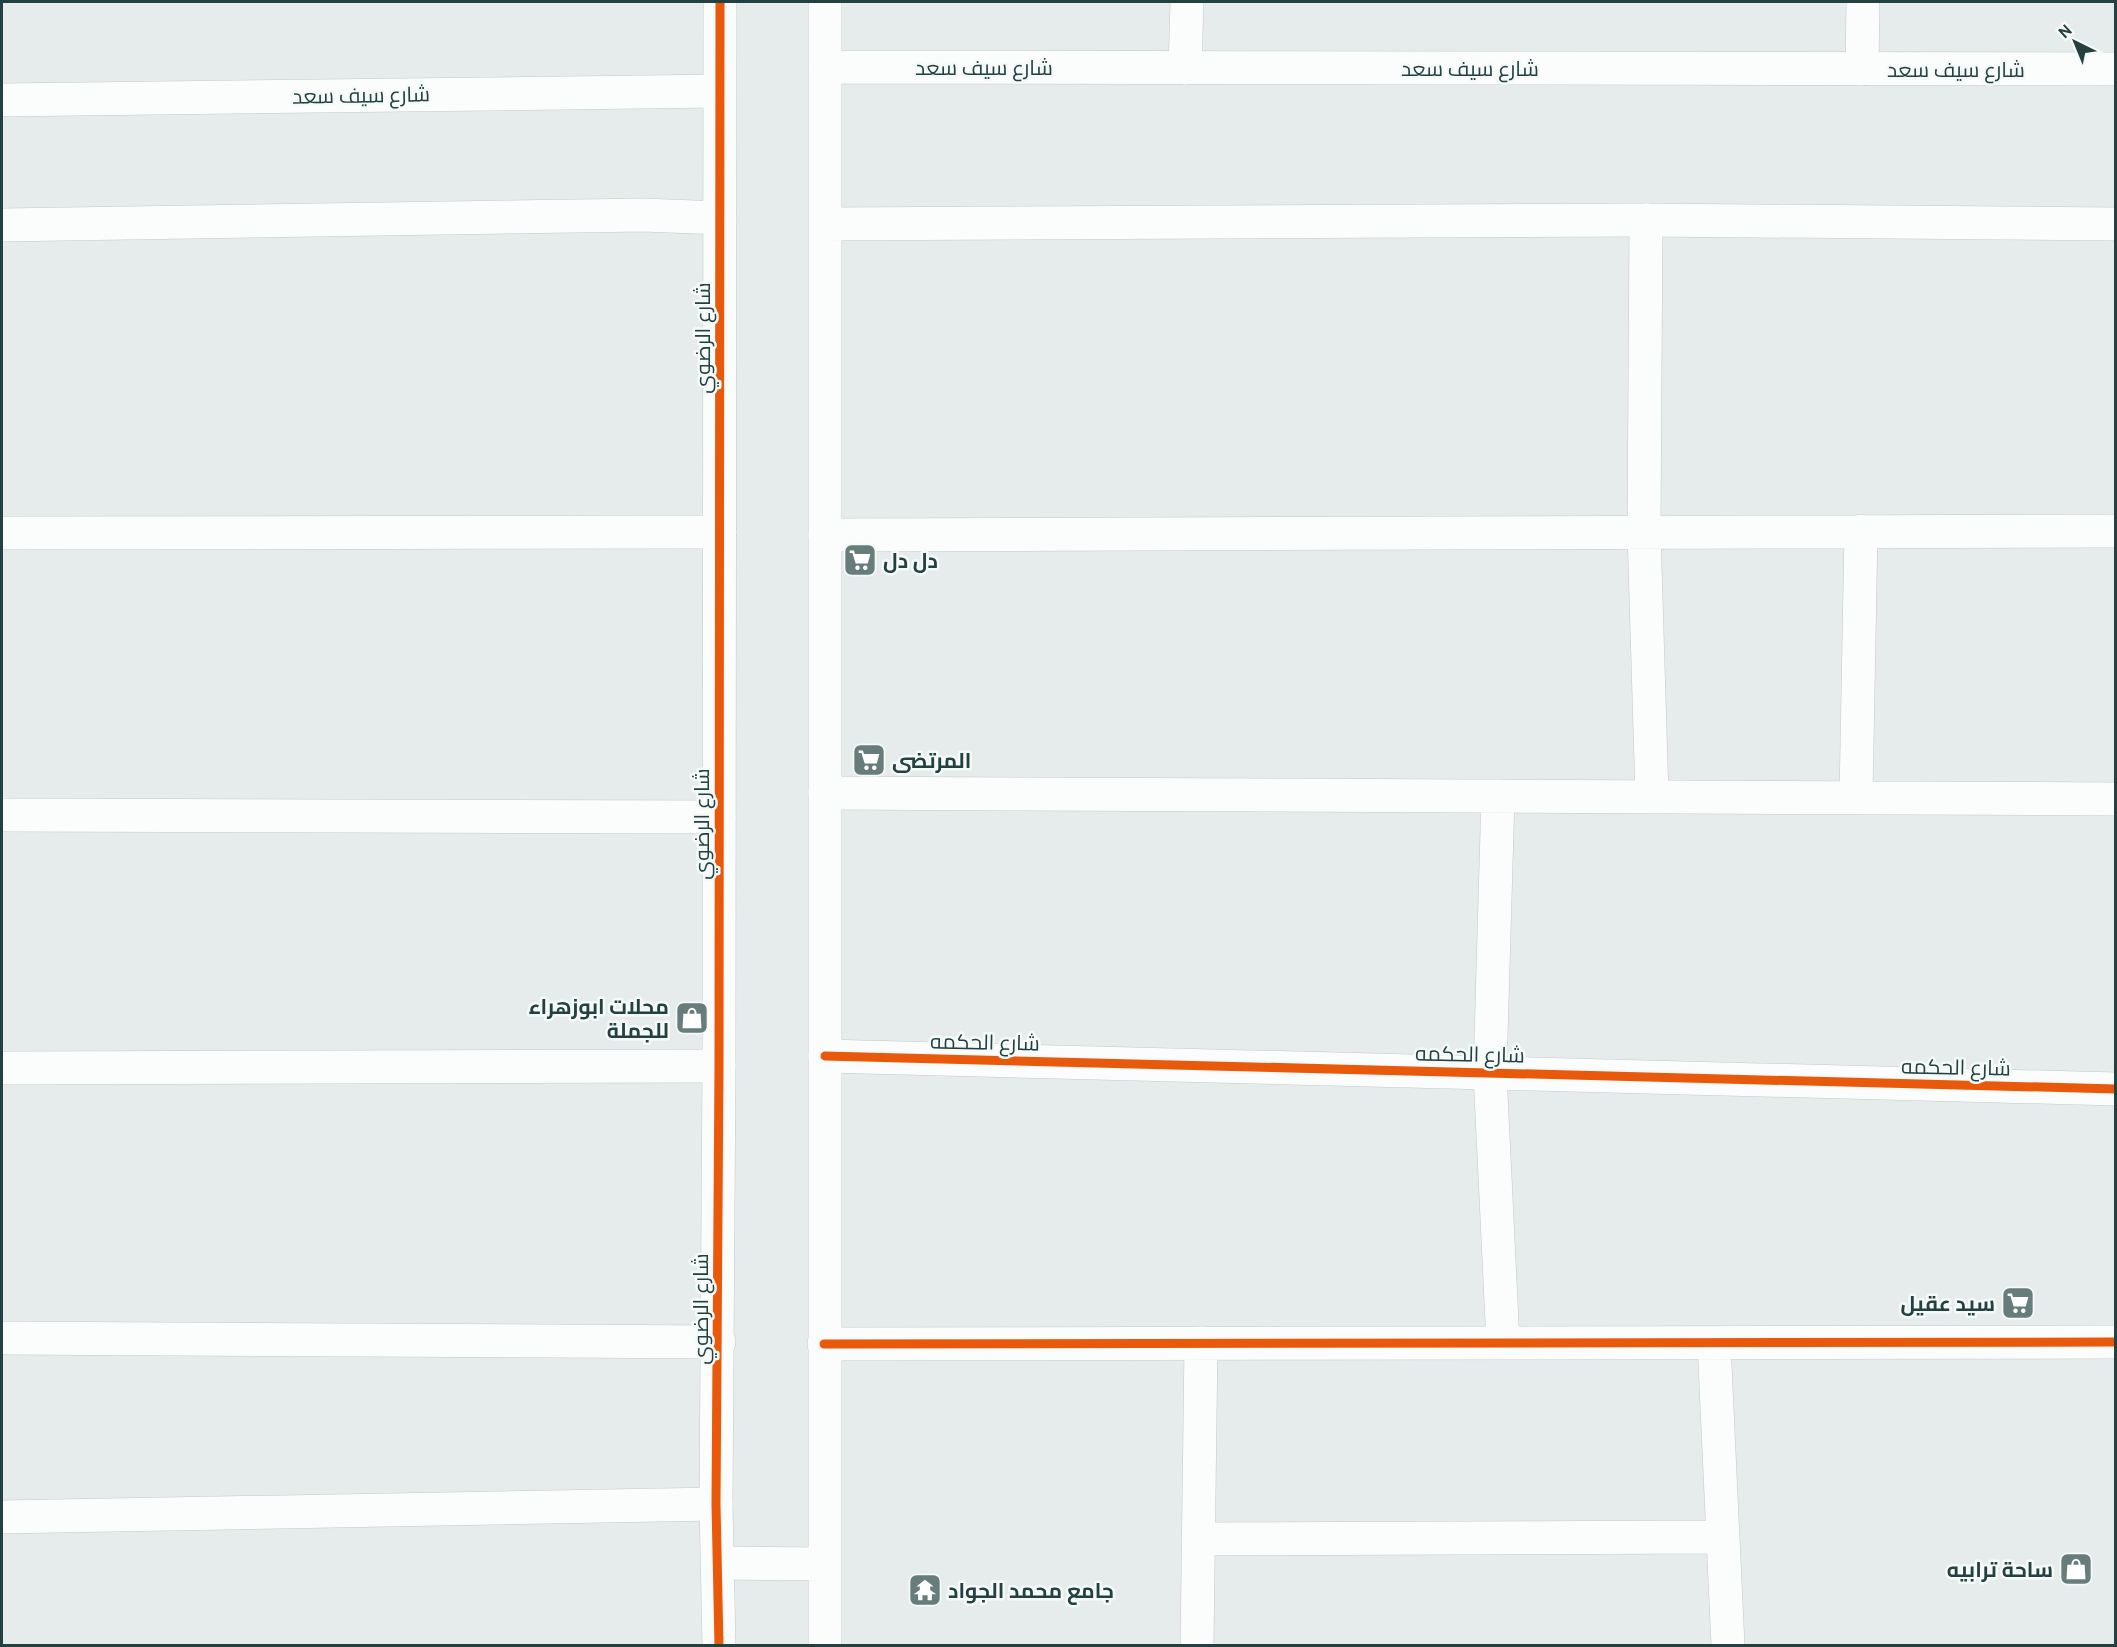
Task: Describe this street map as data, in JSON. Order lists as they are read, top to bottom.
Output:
{
  "streets": {
    "street": ["شارع سيف سعد", "شارع الرضوي", "شارع الحكمه"]
  },
  "crossings": [
    ["شارع سيف سعد", "شارع الرضوي"]
  ],
  "places": {
    "supermarket": ["دل دل", "المرتضى", "سيد عقيل"],
    "shop": ["محلات ابوزهراء للجملة", "ساحة ترابيه"],
    "temple": ["جامع محمد الجواد"]
  },
  "north": "top left"
}
